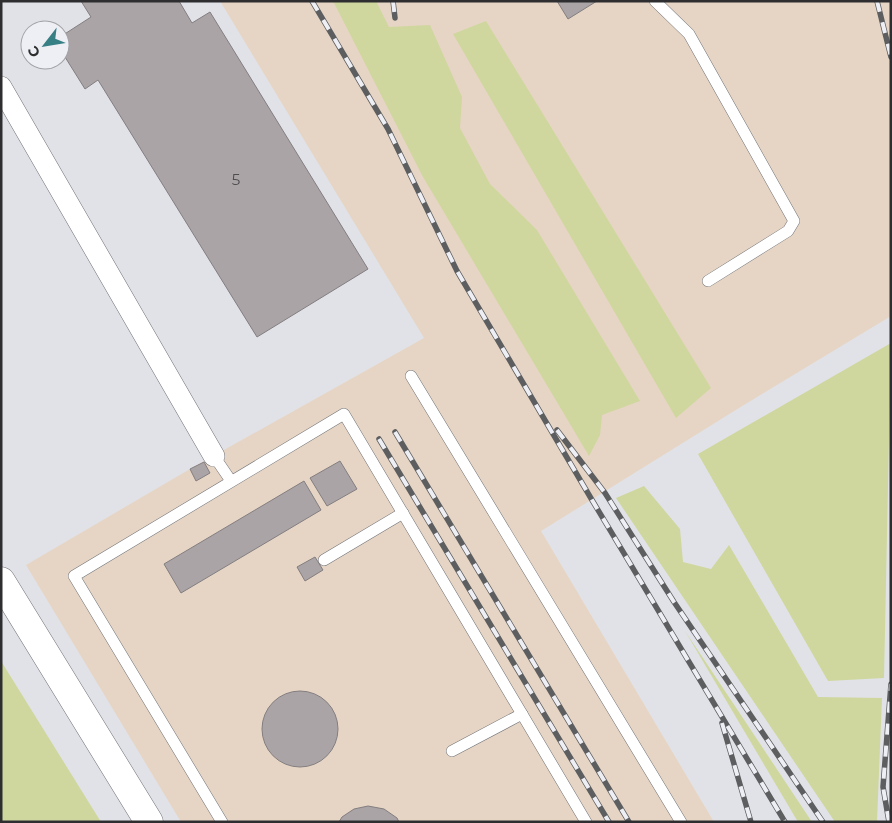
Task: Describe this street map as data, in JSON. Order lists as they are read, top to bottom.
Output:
{
  "house_numbers": ["5"],
  "north": "bottom left"
}
